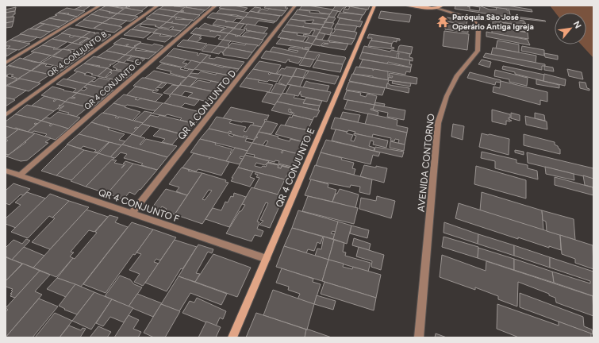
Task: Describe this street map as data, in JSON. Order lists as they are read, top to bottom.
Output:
{
  "streets": {
    "street": [
      "QR 4 CONJUNTO B",
      "QR 4 CONJUNTO C",
      "QR 4 CONJUNTO D",
      "AVENIDA CONTORNO",
      "QR 4 CONJUNTO E",
      "QR 4 CONJUNTO F"
    ]
  },
  "crossings": [
    ["QR 4 CONJUNTO C", "QR 4 CONJUNTO F"],
    ["QR 4 CONJUNTO D", "QR 4 CONJUNTO F"],
    ["QR 4 CONJUNTO E", "QR 4 CONJUNTO F"]
  ],
  "places": {
    "temple": ["Paróquia São José Operário Antiga Igreja"]
  },
  "north": "top right"
}
